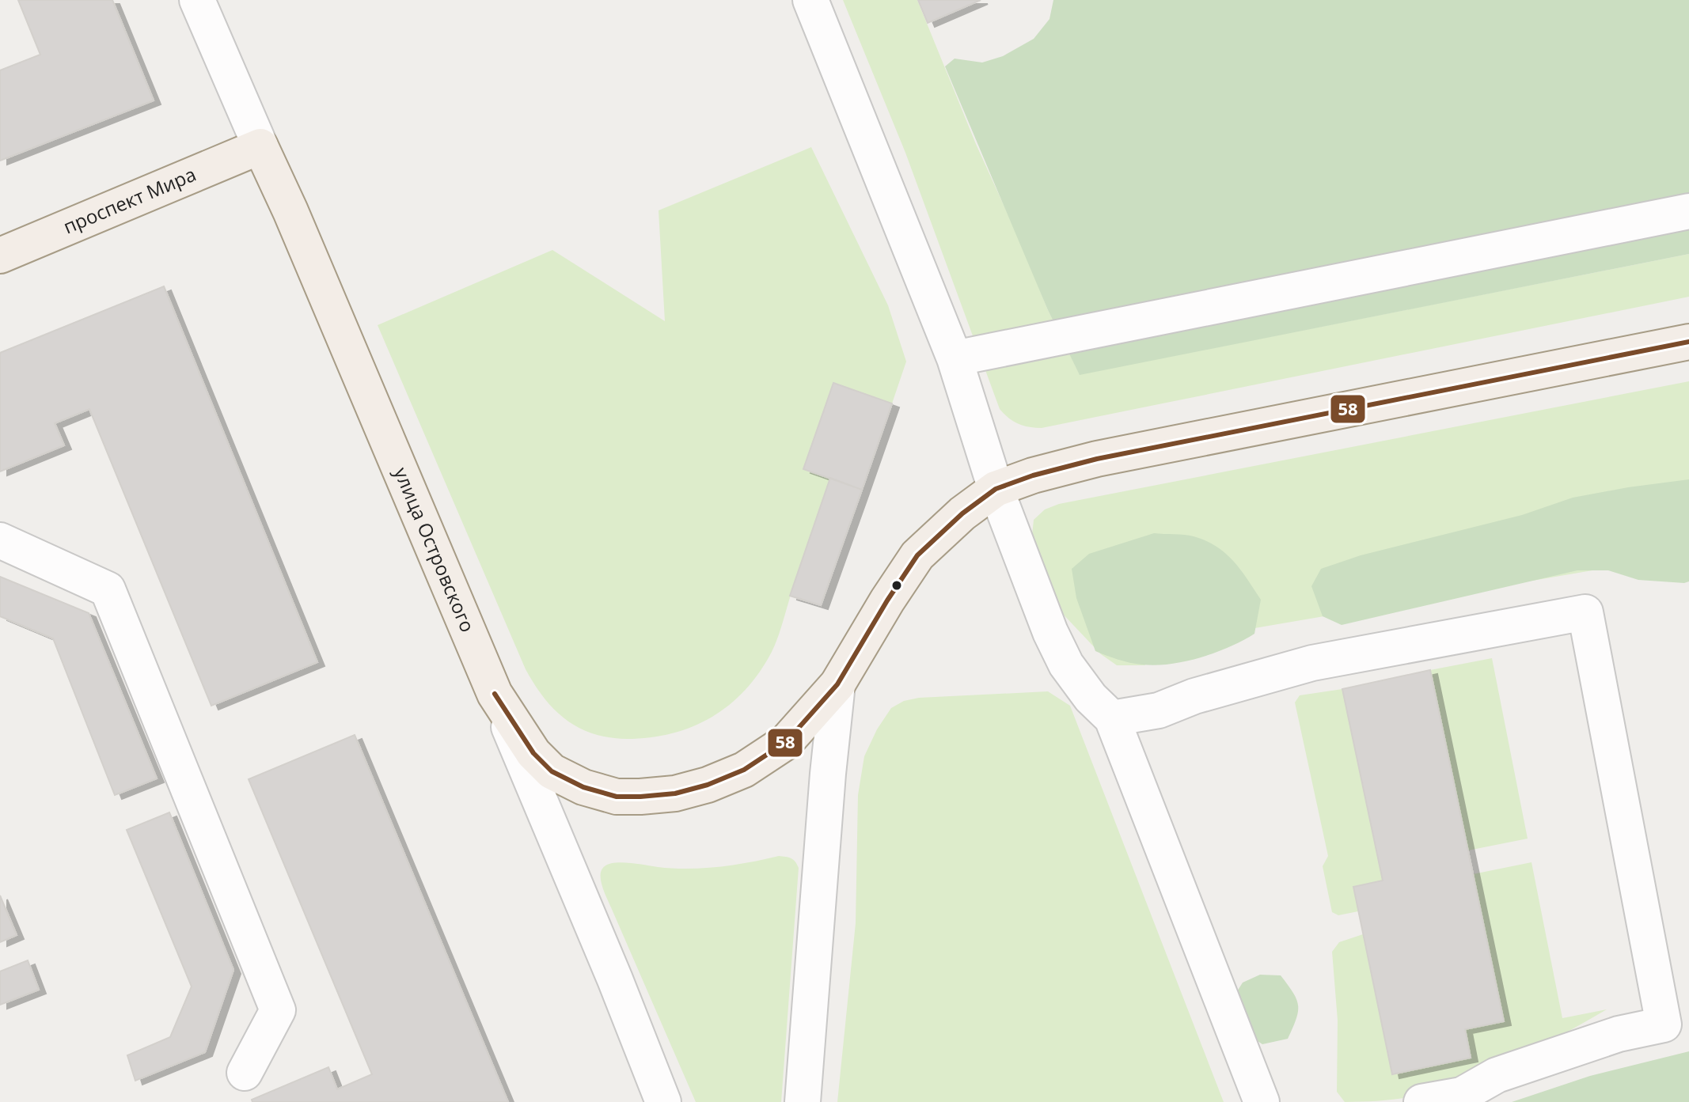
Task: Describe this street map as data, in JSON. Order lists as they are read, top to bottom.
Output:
{
  "streets": {
    "main road": ["проспект Мира", "улица Островского"]
  },
  "crossings": [
    ["проспект Мира", "улица Островского"]
  ],
  "lines": ["transit line 58"]
}
